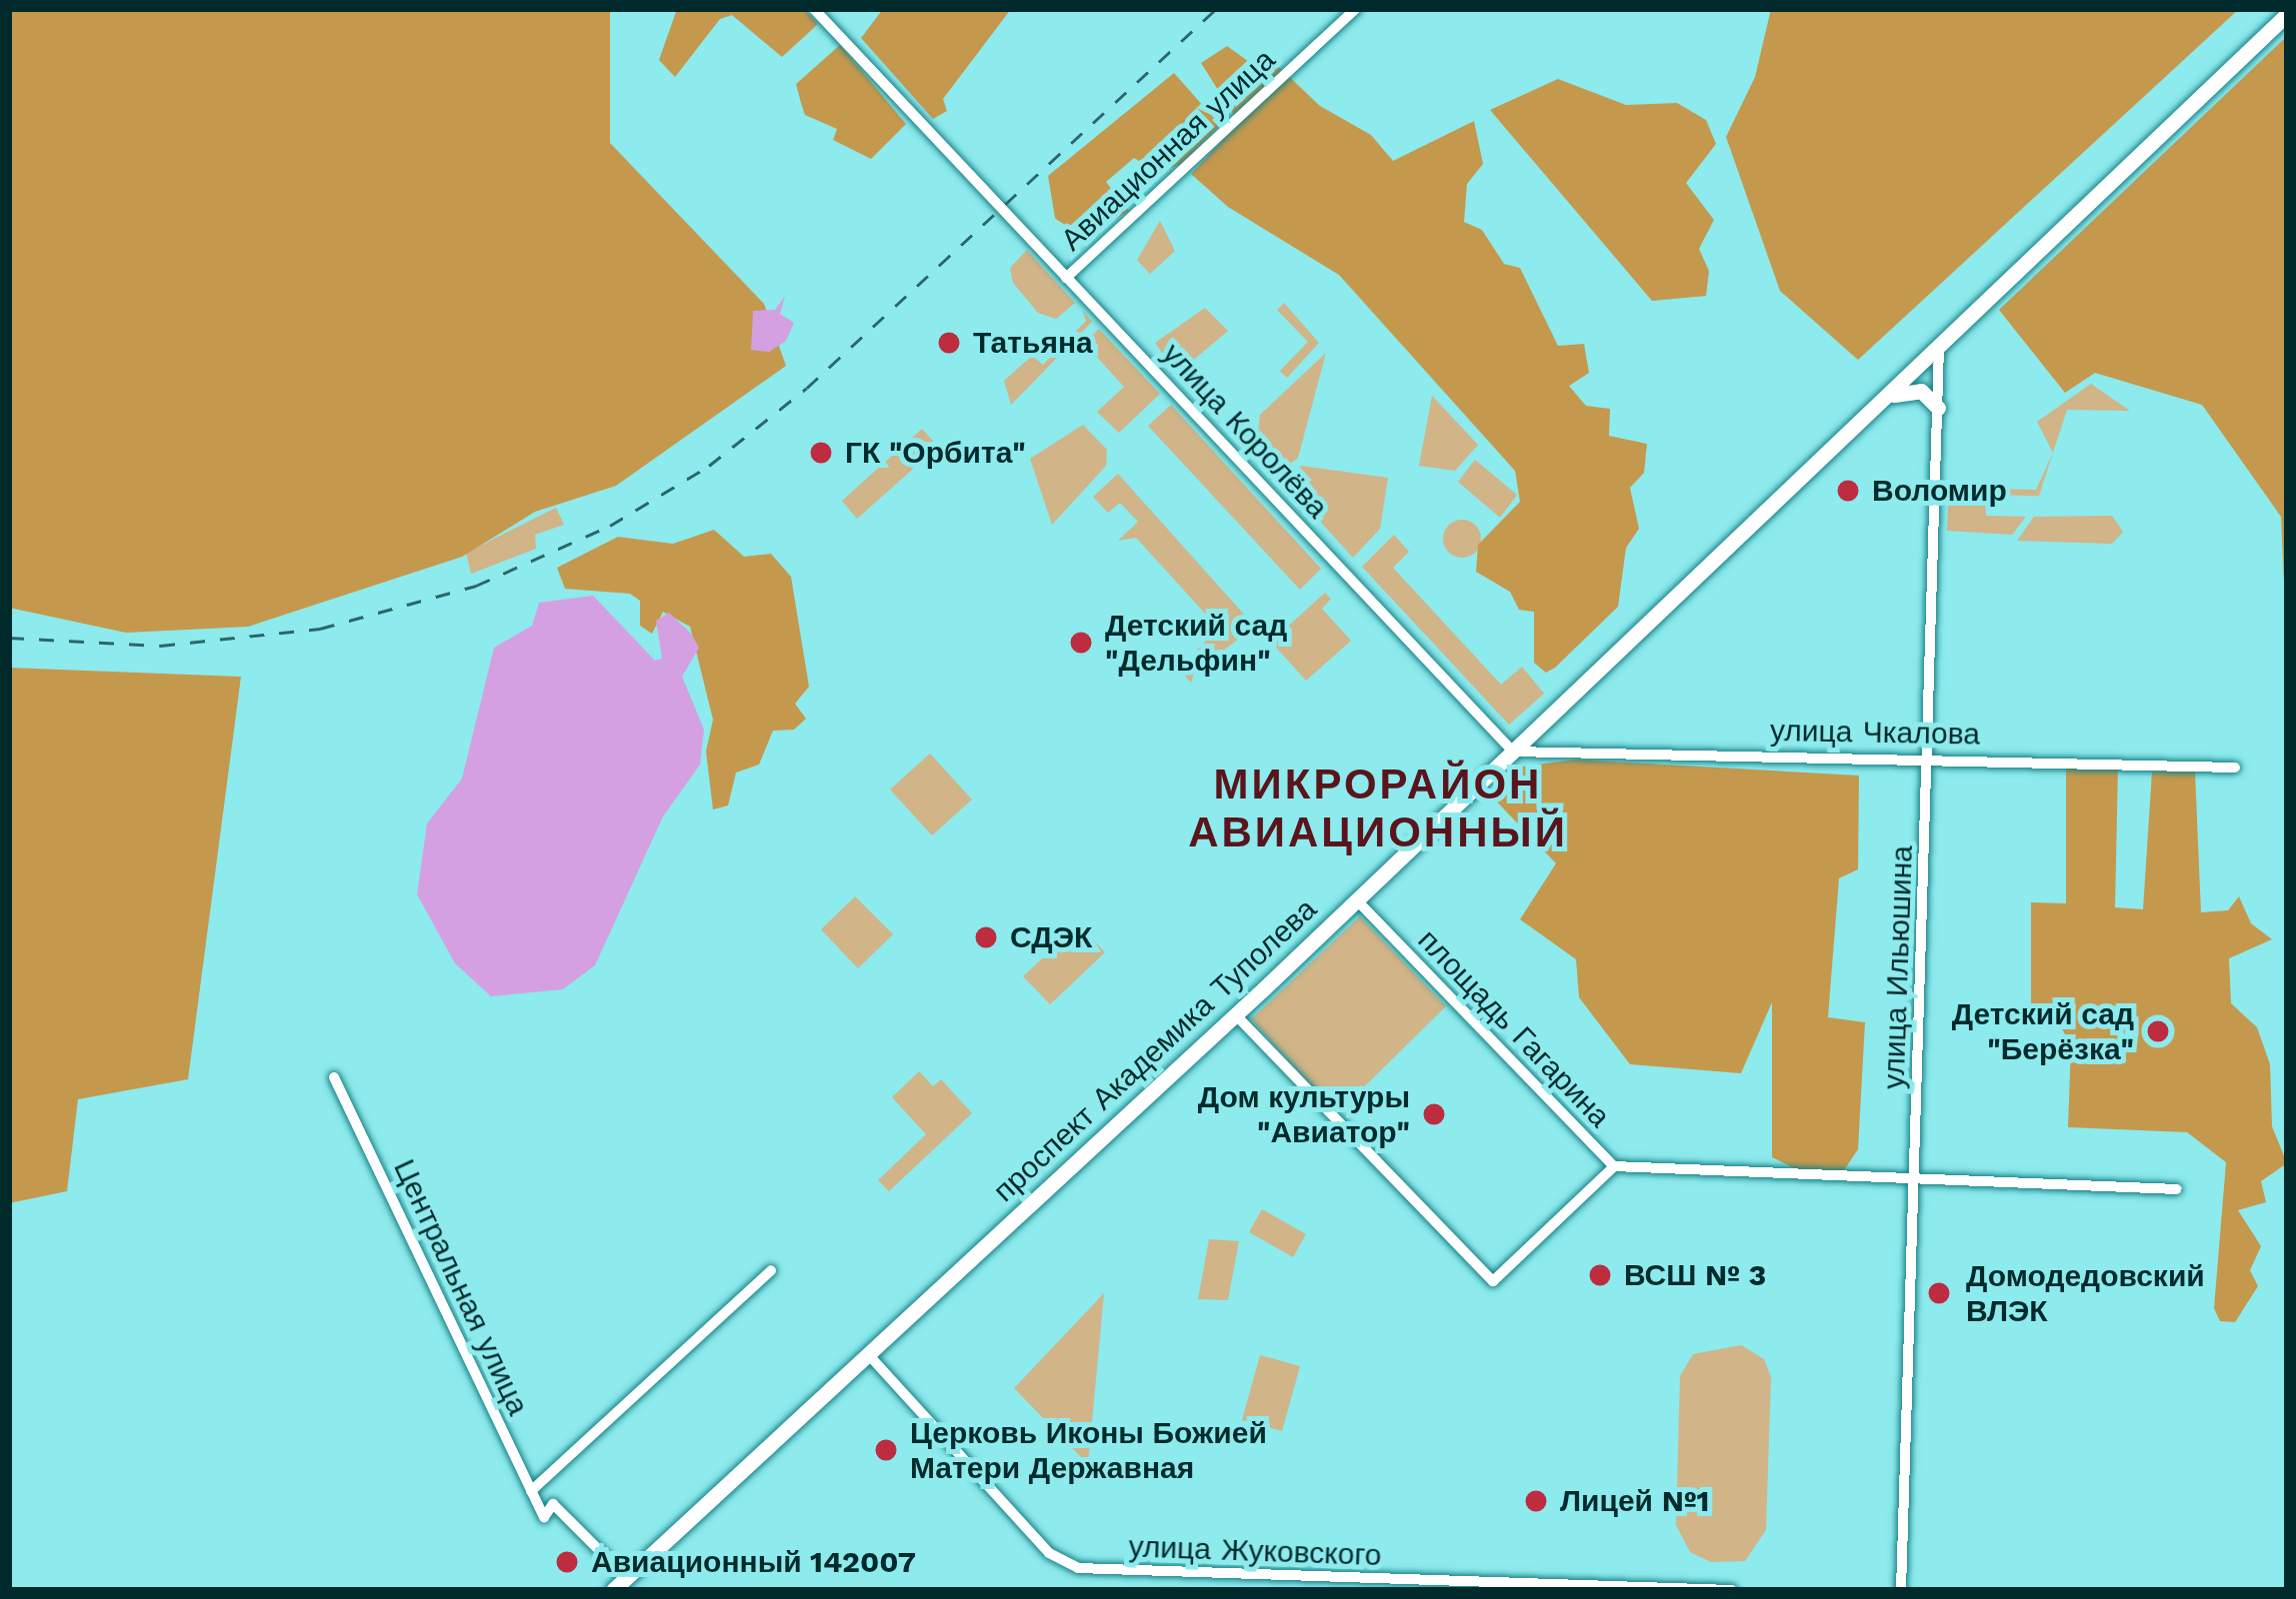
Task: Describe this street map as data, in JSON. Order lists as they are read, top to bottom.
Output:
{
  "streets": {
    "main road": ["проспект Академика Туполева"],
    "street": [
      "Авиационная улица",
      "улица Королёва",
      "улица Чкалова",
      "улица Ильюшина",
      "площадь Гагарина",
      "Центральная улица",
      "улица Жуковского"
    ]
  },
  "crossings": [
    ["Авиационная улица", "улица Королёва"],
    ["улица Королёва", "улица Чкалова"],
    ["улица Королёва", "проспект Академика Туполева"],
    ["улица Чкалова", "улица Ильюшина"],
    ["улица Чкалова", "проспект Академика Туполева"],
    ["улица Ильюшина", "проспект Академика Туполева"],
    ["площадь Гагарина", "проспект Академика Туполева"],
    ["проспект Академика Туполева", "Центральная улица"],
    ["проспект Академика Туполева", "улица Жуковского"]
  ],
  "districts": ["МИКРОРАЙОН АВИАЦИОННЫЙ"],
  "places": [
    "Татьяна",
    "ГК \"Орбита\"",
    "Воломир",
    "Детский сад \"Дельфин\"",
    "СДЭК",
    "Детский сад \"Берёзка\"",
    "Дом культуры \"Авиатор\"",
    "ВСШ № 3",
    "Домодедовский ВЛЭК",
    "Церковь Иконы Божией Матери Державная",
    "Лицей №1",
    "Авиационный 142007"
  ]
}
